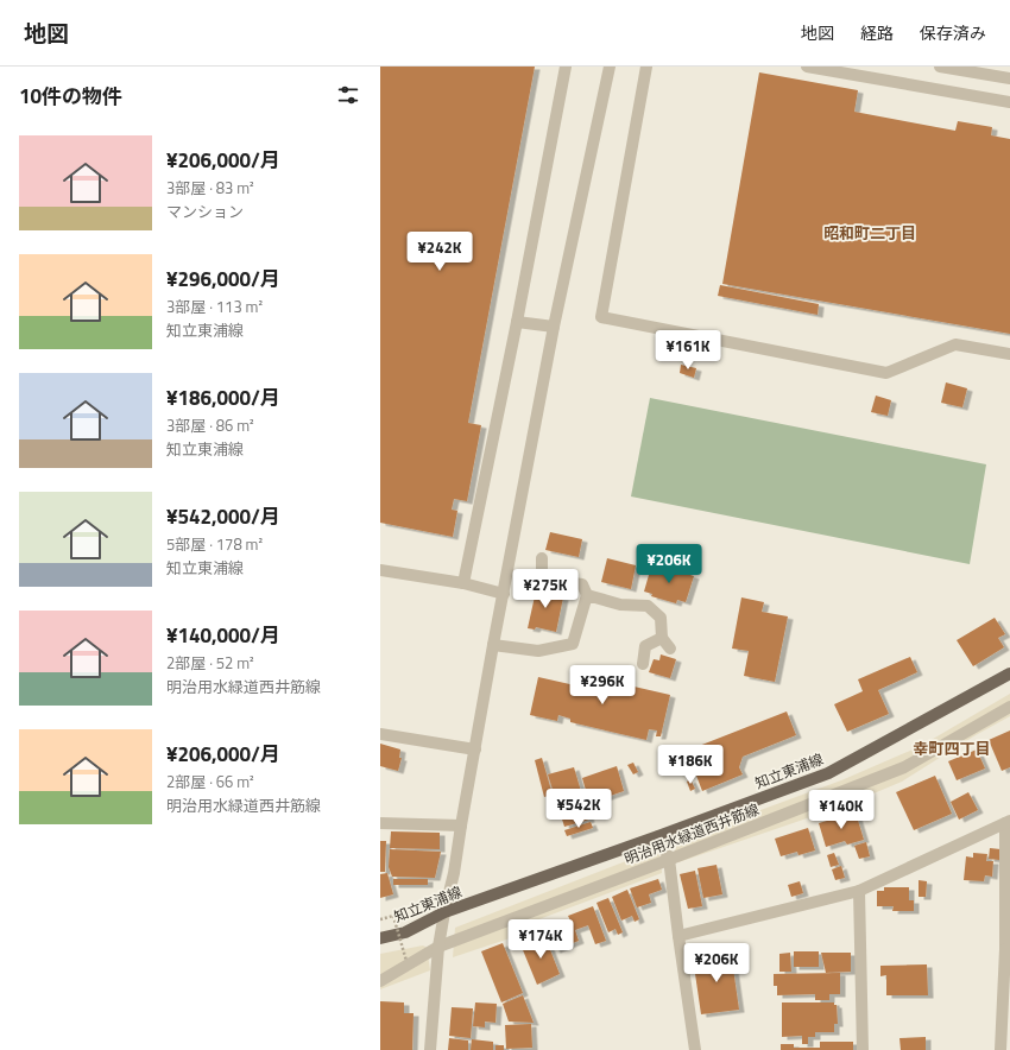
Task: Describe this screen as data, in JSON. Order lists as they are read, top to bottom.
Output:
{
  "streets": {
    "main road": ["知立東浦線"],
    "street": ["明治用水緑道西井筋線"]
  },
  "districts": ["昭和町二丁目", "幸町四丁目"],
  "page": {
    "header": "地図",
    "nav": ["地図", "経路", "保存済み"],
    "heading": "10件の物件",
    "list": [
      {
        "name": "¥206,000/月",
        "note": "3部屋 · 83 m² · マンション"
      },
      {
        "name": "¥296,000/月",
        "note": "3部屋 · 113 m² · 知立東浦線"
      },
      {
        "name": "¥186,000/月",
        "note": "3部屋 · 86 m² · 知立東浦線"
      },
      {
        "name": "¥542,000/月",
        "note": "5部屋 · 178 m² · 知立東浦線"
      },
      {
        "name": "¥140,000/月",
        "note": "2部屋 · 52 m² · 明治用水緑道西井筋線"
      },
      {
        "name": "¥206,000/月",
        "note": "2部屋 · 66 m² · 明治用水緑道西井筋線"
      }
    ],
    "price": [
      "¥242K",
      "¥161K",
      "¥206K",
      "¥275K",
      "¥296K",
      "¥186K",
      "¥542K",
      "¥140K",
      "¥174K",
      "¥206K"
    ]
  }
}
